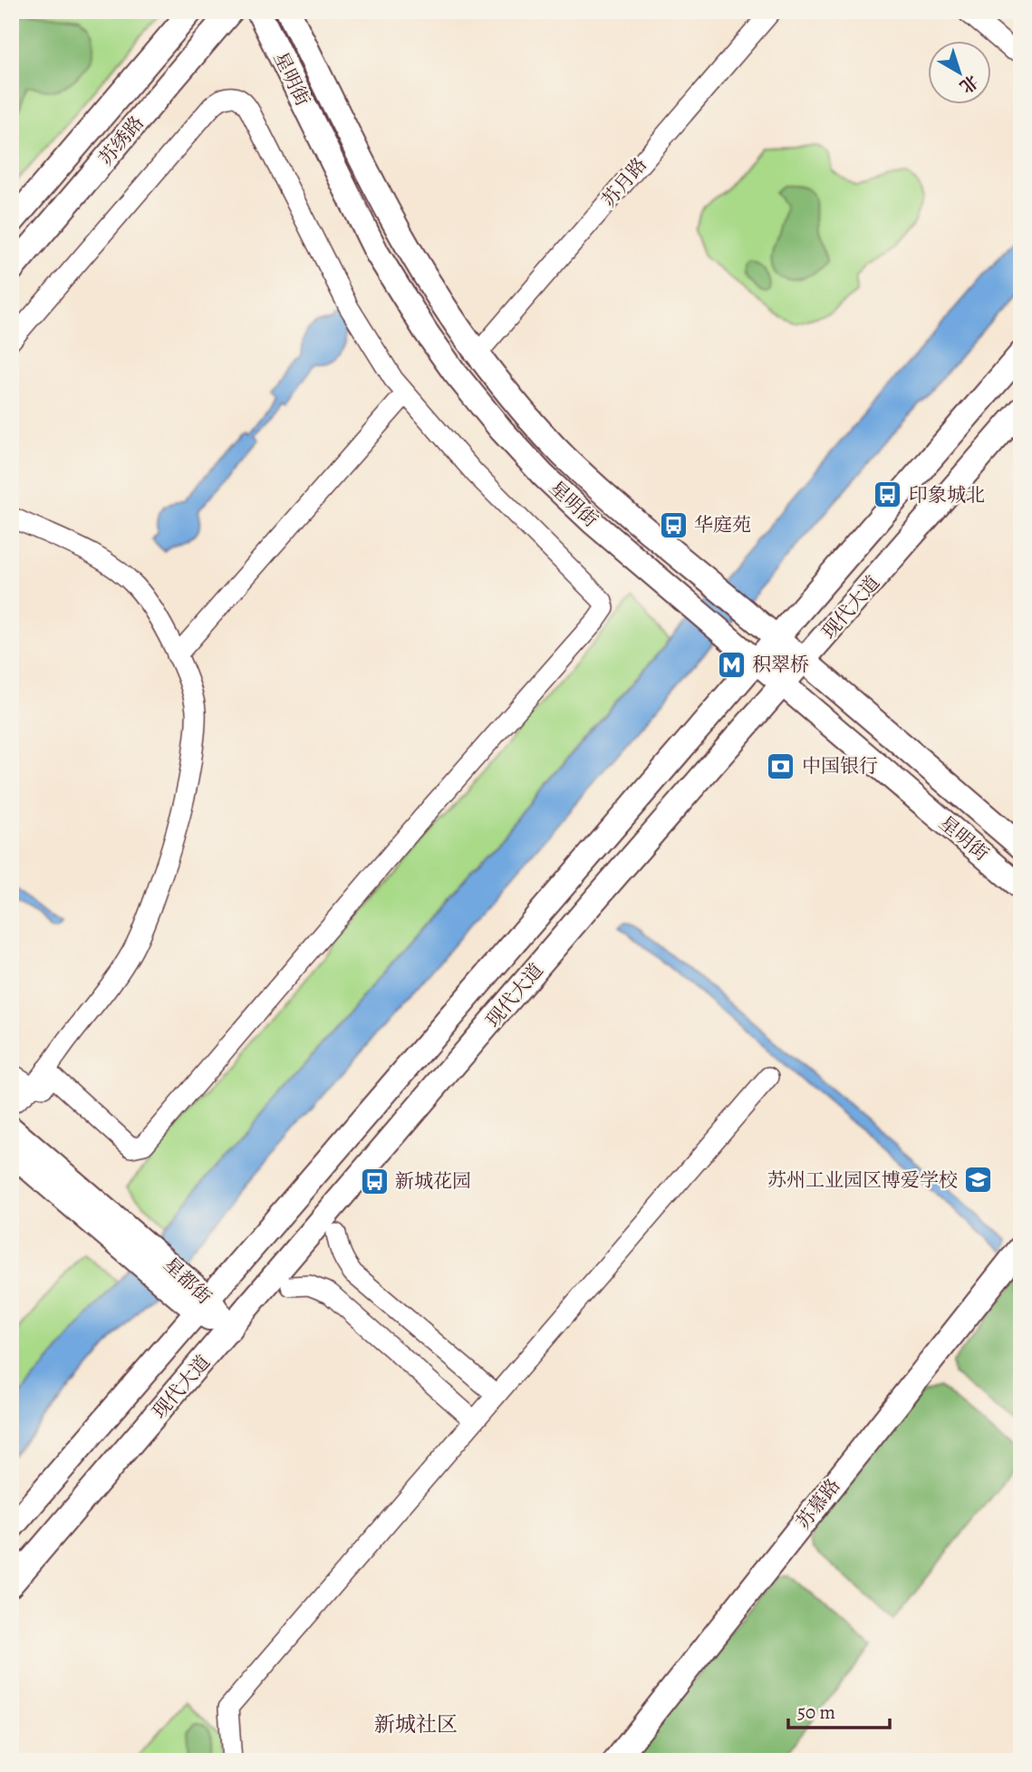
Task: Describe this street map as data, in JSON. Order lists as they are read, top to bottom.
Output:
{
  "streets": {
    "main road": [
      "星明街",
      "苏绣路",
      "现代大道",
      "星都街",
      "苏慕路"
    ],
    "street": ["苏月路"]
  },
  "crossings": [
    ["星明街", "苏月路"],
    ["星明街", "现代大道"],
    ["现代大道", "星都街"]
  ],
  "districts": ["新城社区"],
  "places": {
    "bus stop": ["印象城北", "华庭苑", "新城花园"],
    "metro station": ["积翠桥"],
    "bank": ["中国银行"],
    "school or university": ["苏州工业园区博爱学校"]
  },
  "scale_bar": "50 m",
  "north": "bottom right"
}
